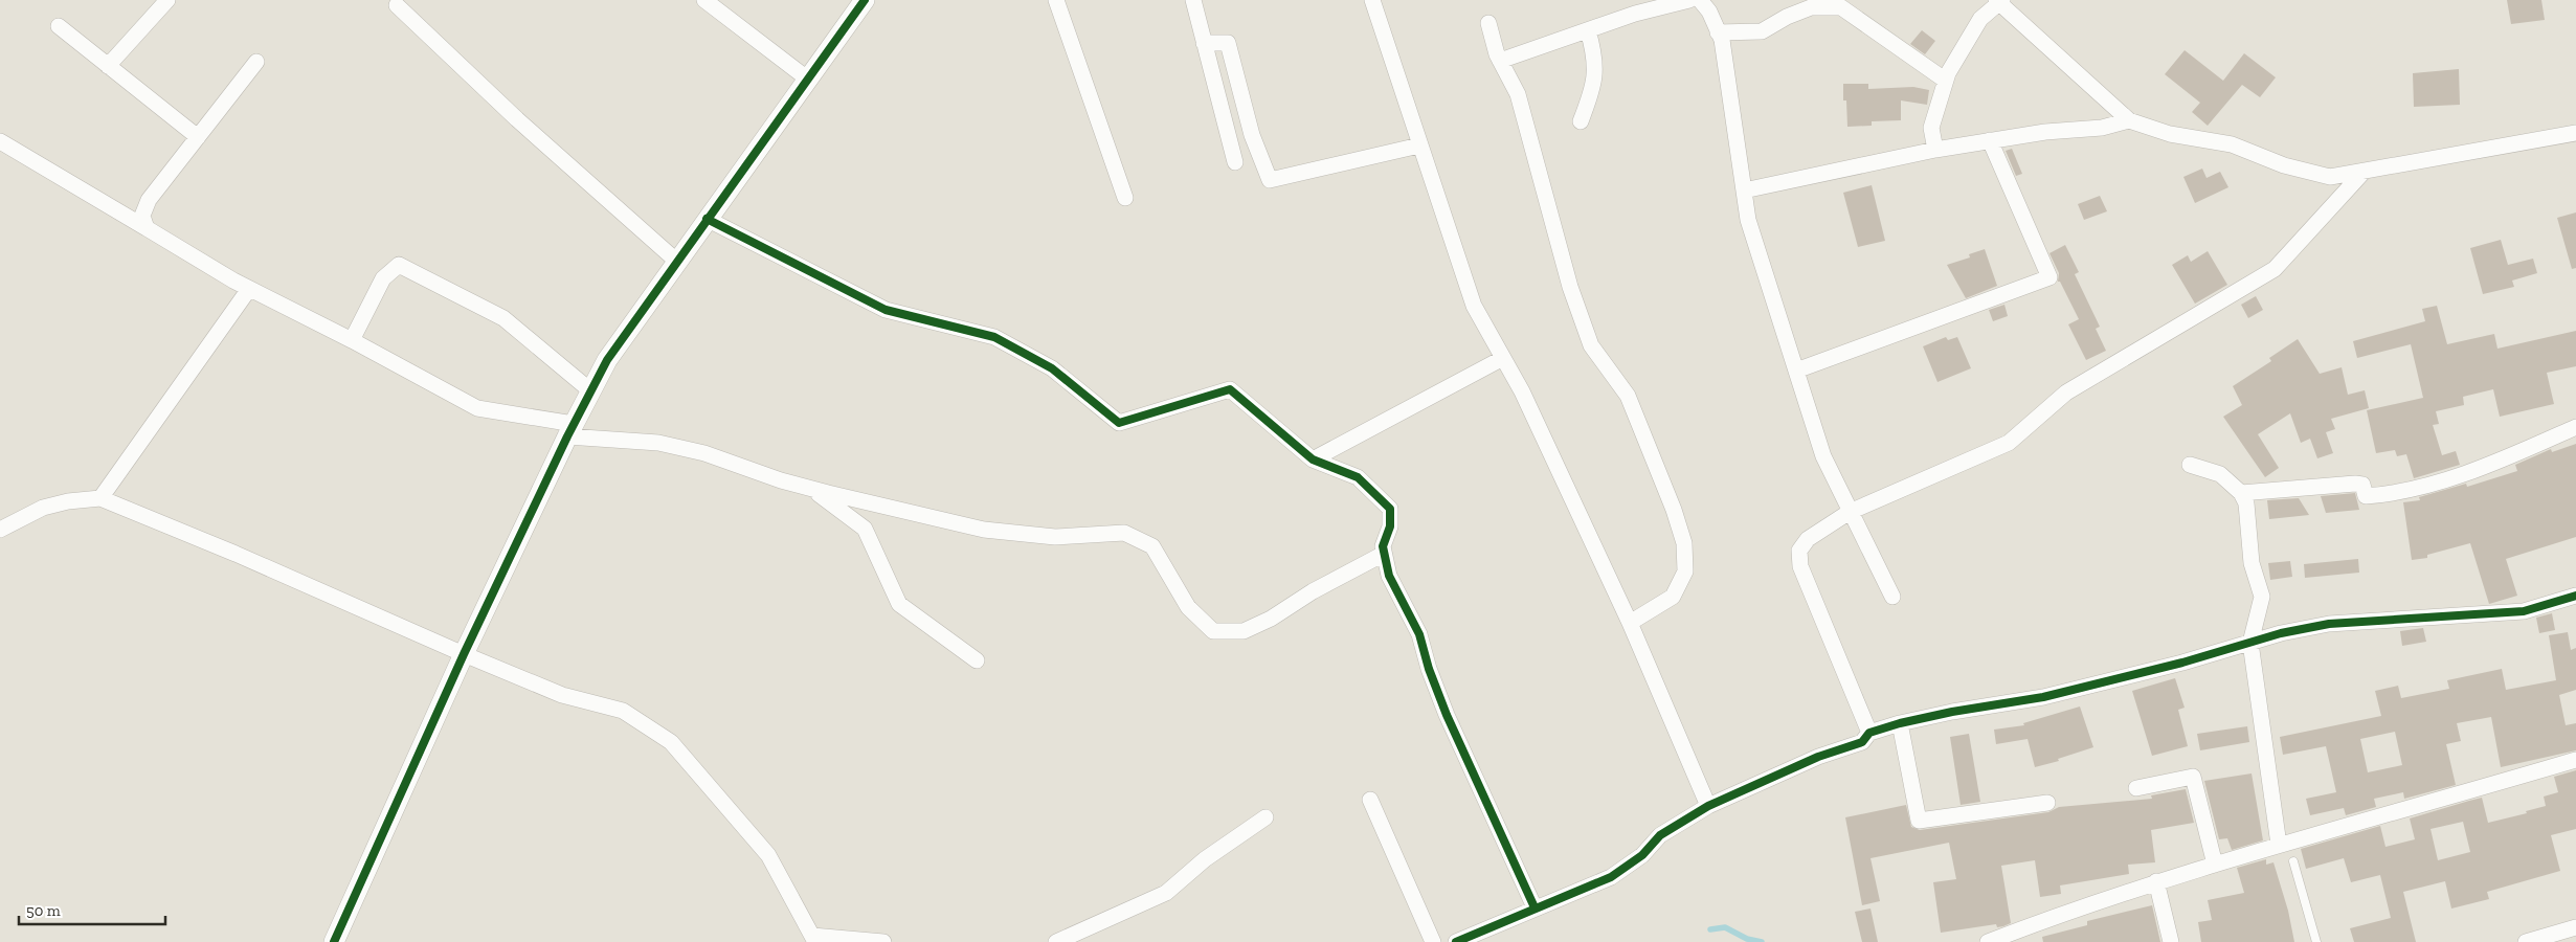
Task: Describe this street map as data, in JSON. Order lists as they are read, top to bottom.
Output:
{
  "scale_bar": "50 m"
}
